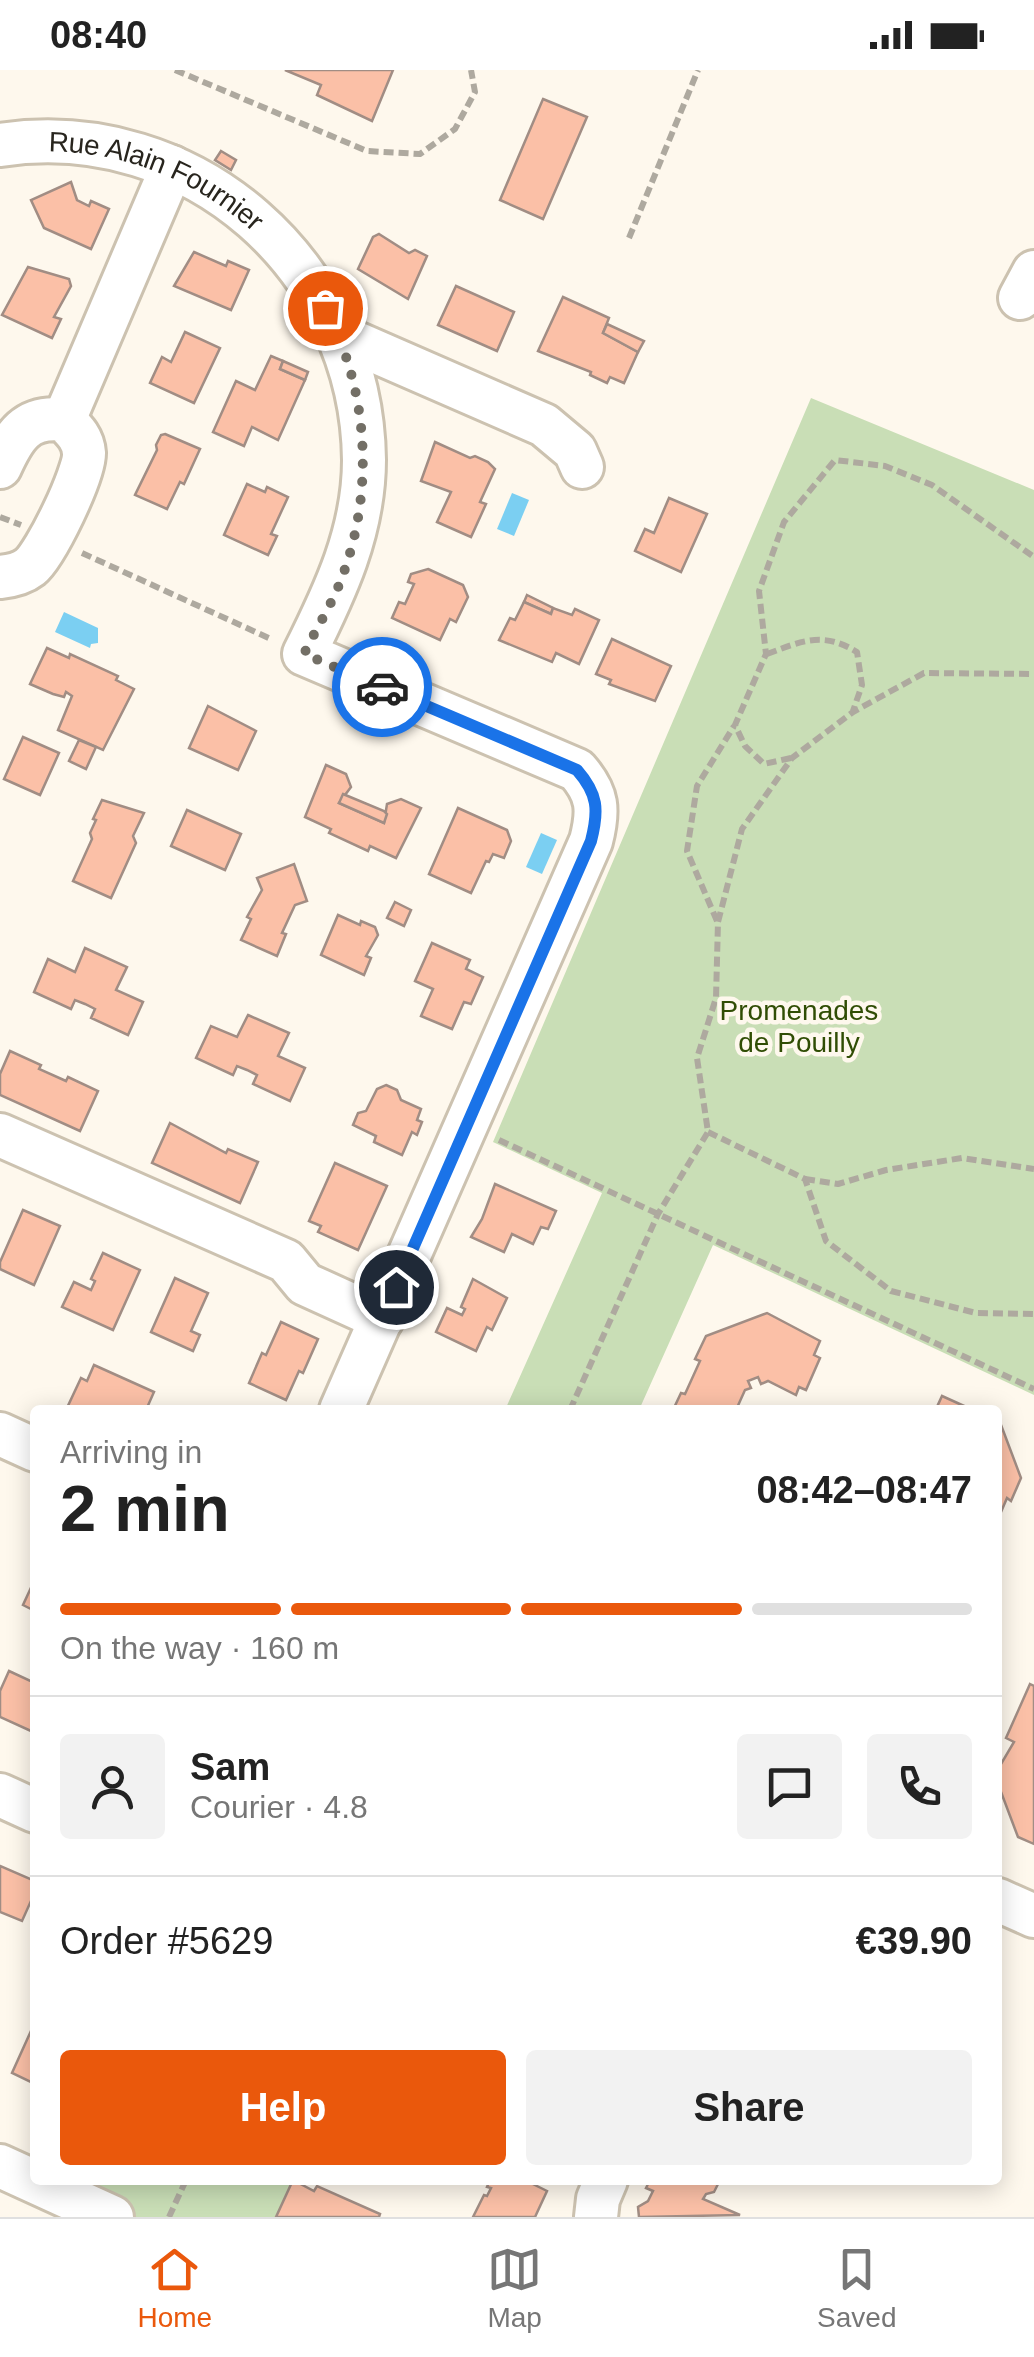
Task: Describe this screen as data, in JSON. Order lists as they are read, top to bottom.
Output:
{
  "streets": {
    "street": ["Rue Alain Fournier"]
  },
  "parks": ["Promenades de Pouilly"],
  "page": {
    "status": "08:40",
    "heading": ["2 min", "Arriving in", "08:42–08:47"],
    "panel": [
      "Sam",
      "Courier · 4.8",
      "Order #5629",
      "€39.90"
    ],
    "bar": "On the way · 160 m",
    "buttons": ["Help", "Share"],
    "tabs": ["Home", "Map", "Saved"]
  }
}
